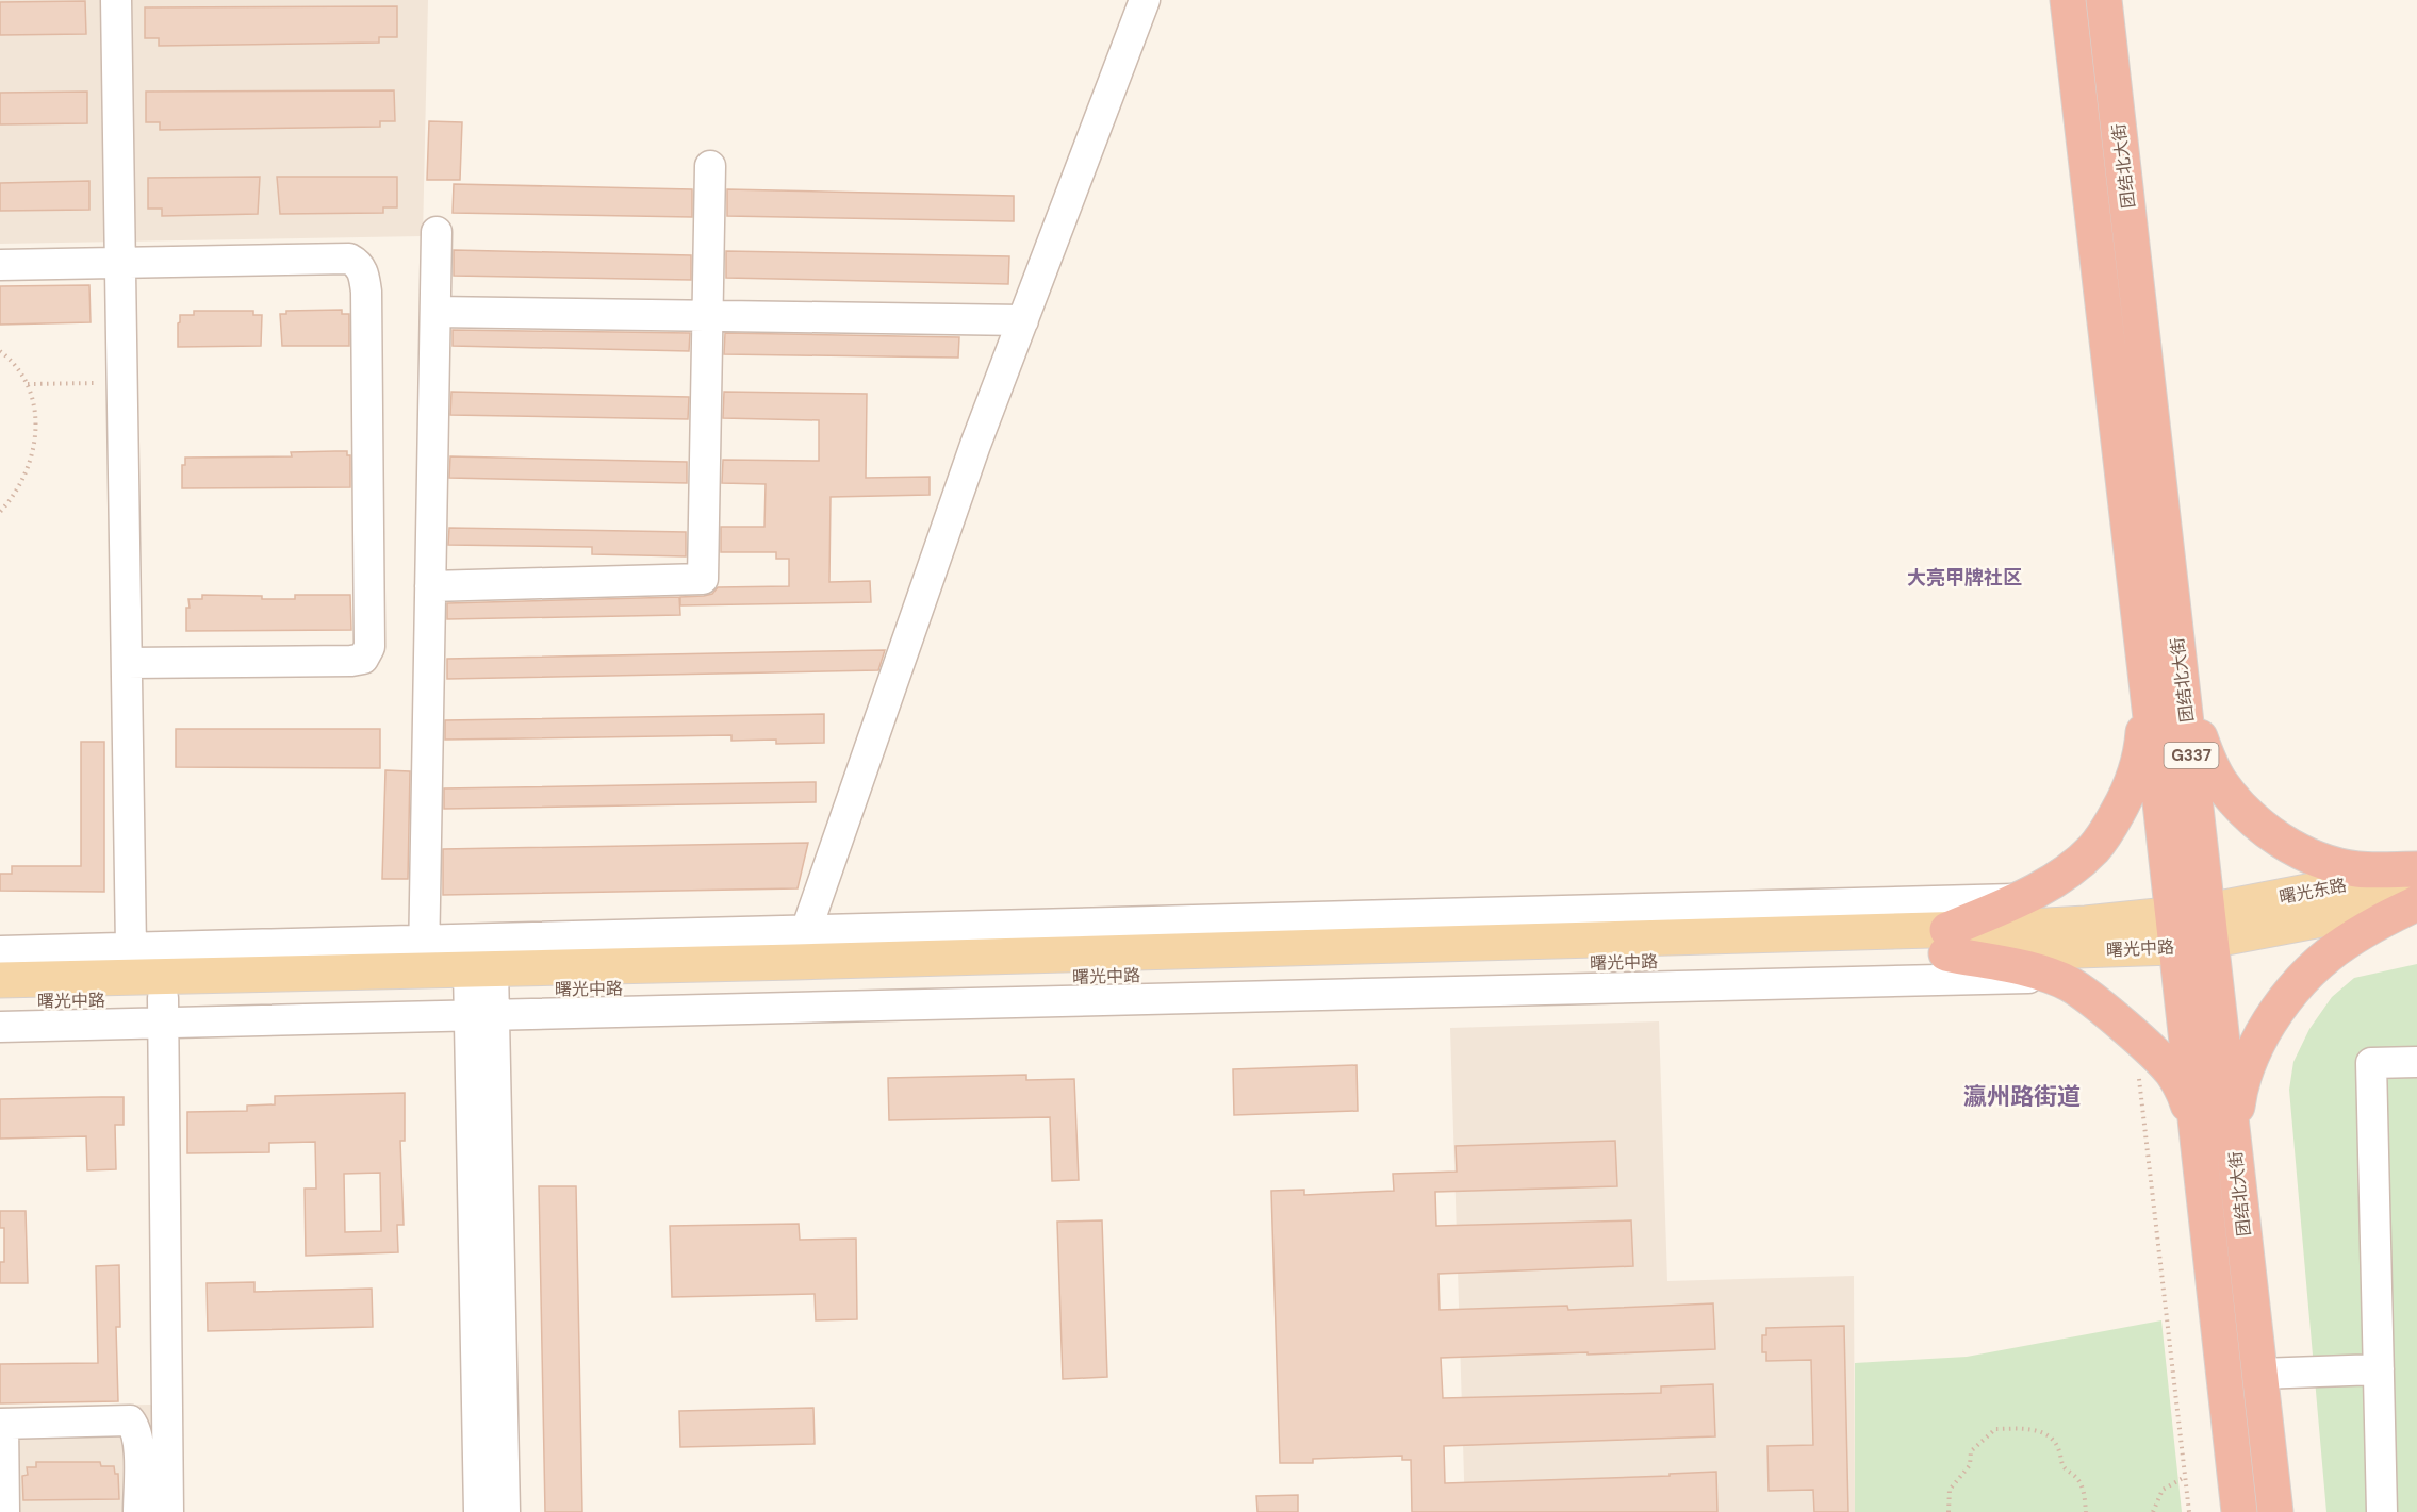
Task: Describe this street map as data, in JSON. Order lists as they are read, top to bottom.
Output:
{
  "streets": {
    "highway": ["团结北大街", "G337"],
    "main road": ["曙光东路", "曙光中路"]
  },
  "crossings": [
    ["团结北大街", "曙光东路"],
    ["团结北大街", "曙光中路"],
    ["曙光东路", "曙光中路"]
  ],
  "districts": ["大亮甲牌社区", "瀛州路街道"]
}
